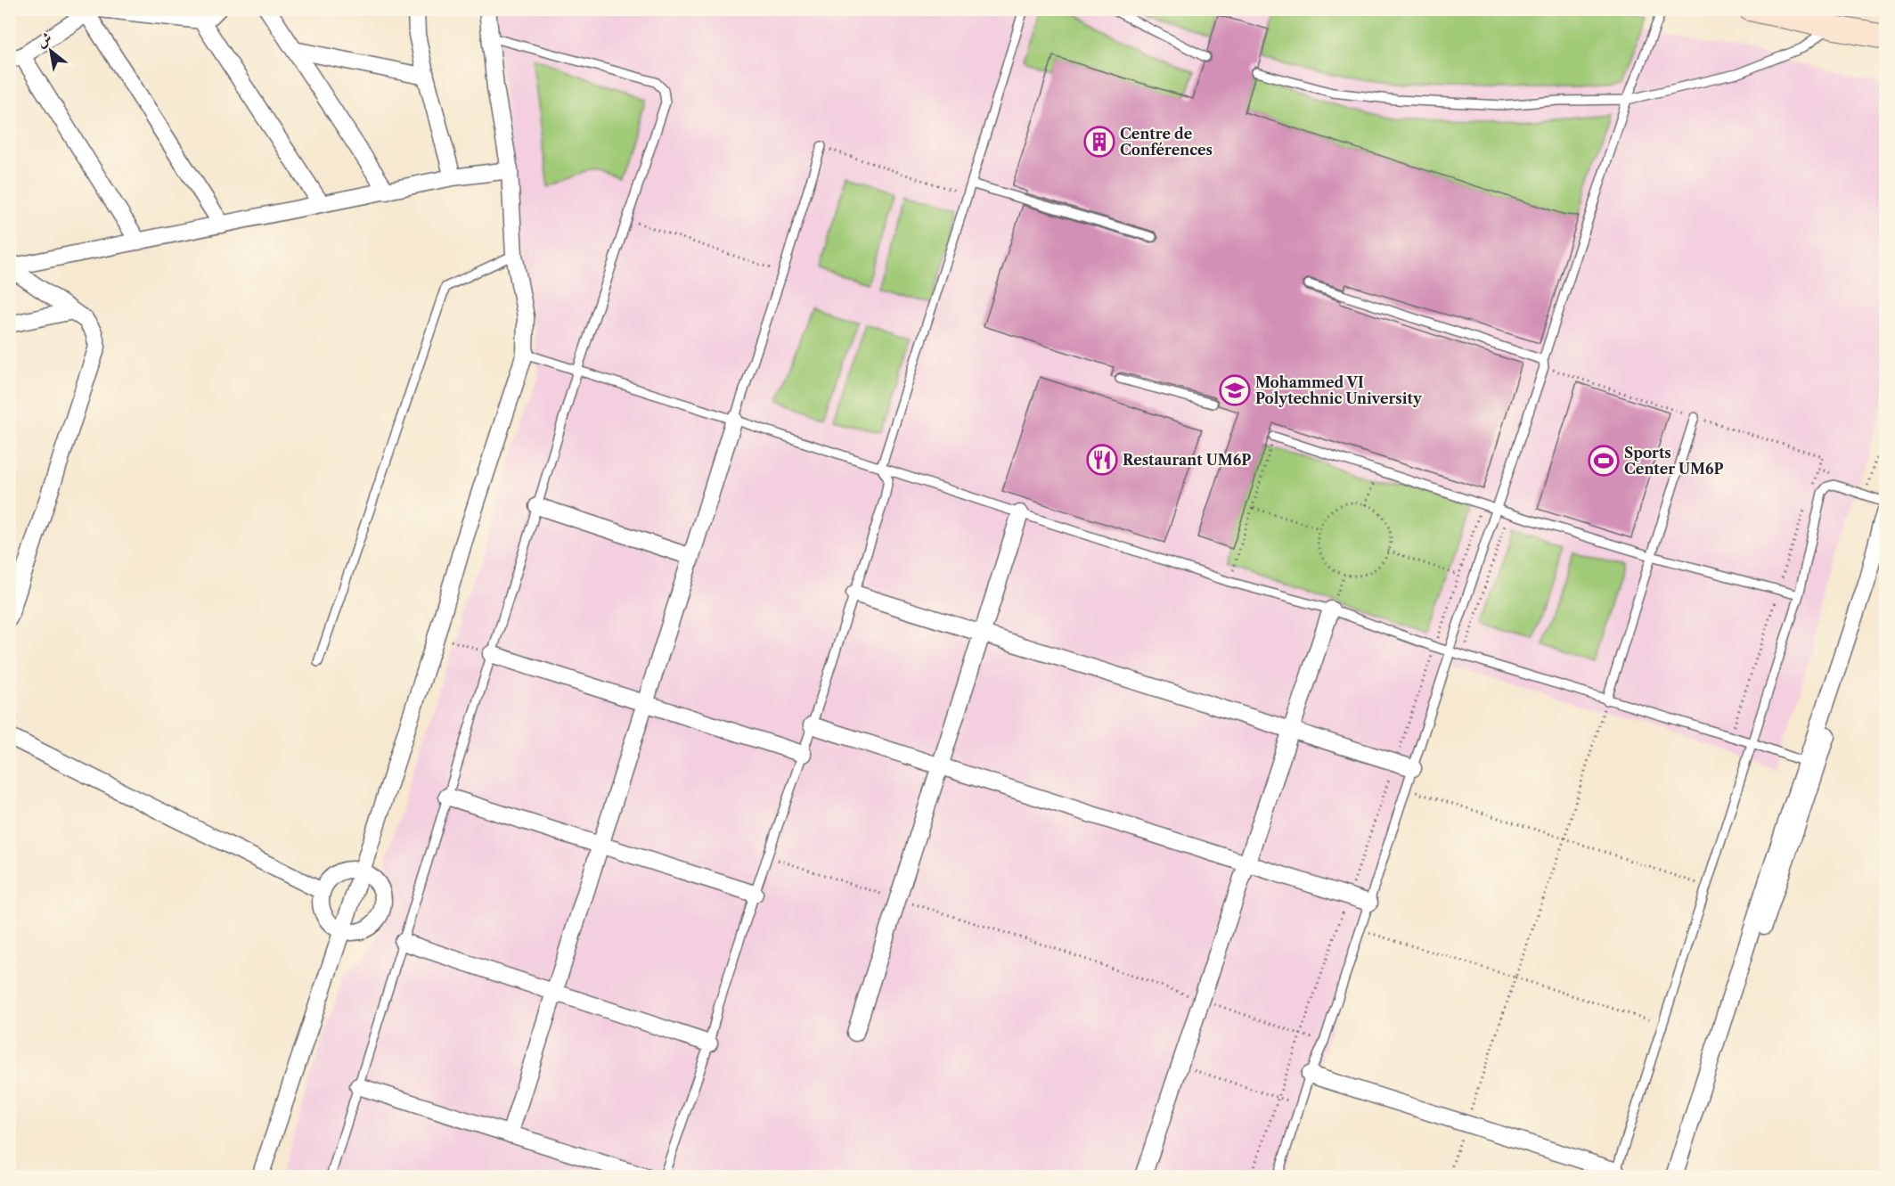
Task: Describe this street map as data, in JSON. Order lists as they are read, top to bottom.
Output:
{
  "places": {
    "building": ["Centre de Conférences"],
    "school or university": ["Mohammed VI Polytechnic University"],
    "restaurant": ["Restaurant UM6P"],
    "sports": ["Sports Center UM6P"]
  },
  "north": "top left"
}
